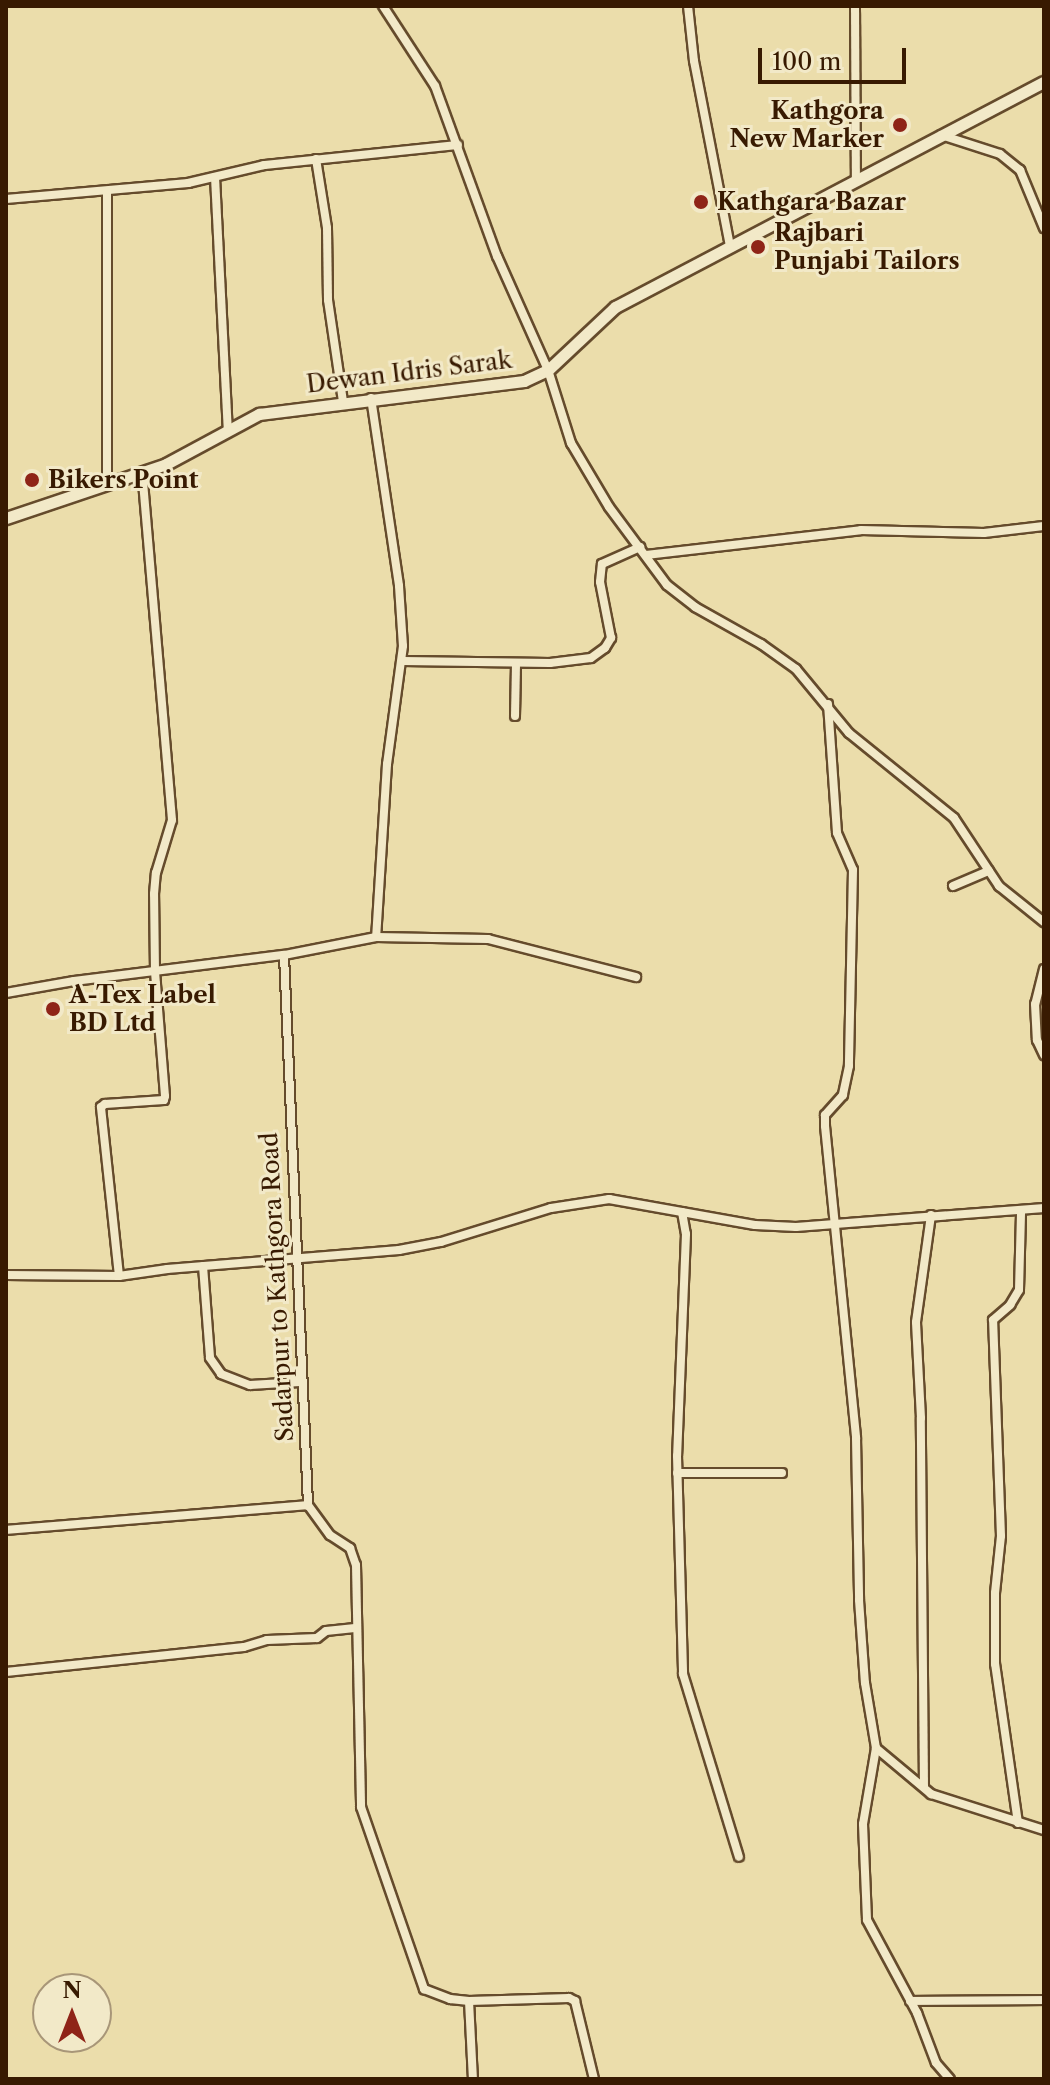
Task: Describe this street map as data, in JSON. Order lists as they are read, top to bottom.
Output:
{
  "streets": {
    "main road": ["Dewan Idris Sarak"],
    "street": ["Sadarpur to Kathgora Road"]
  },
  "places": [
    "Kathgora New Marker",
    "Kathgara Bazar",
    "Rajbari Punjabi Tailors",
    "Bikers Point",
    "A-Tex Label BD Ltd"
  ],
  "scale_bar": "100 m",
  "north": "top"
}
